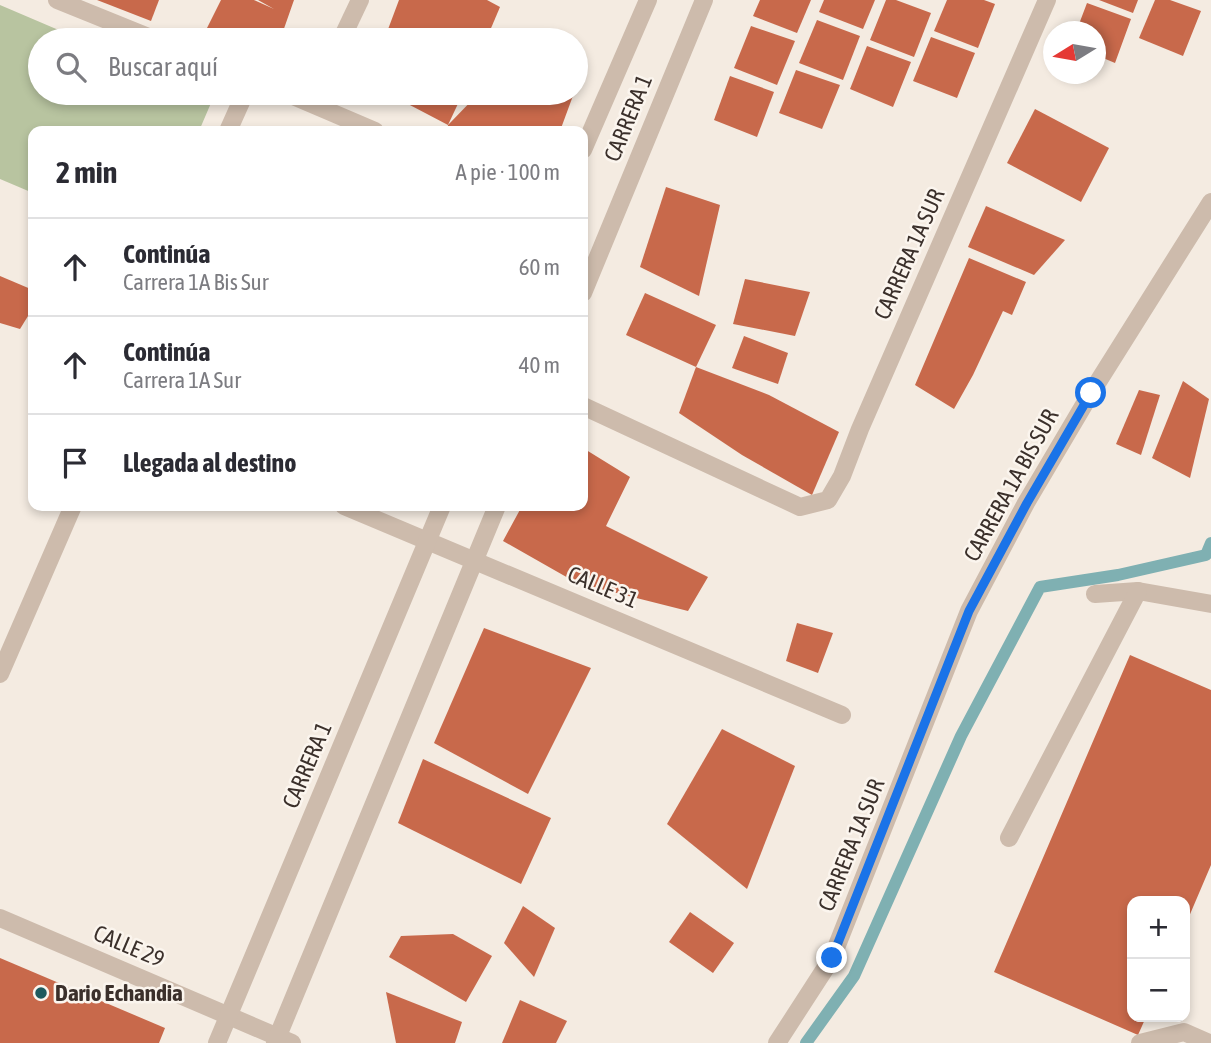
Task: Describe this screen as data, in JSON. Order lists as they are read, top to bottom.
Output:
{
  "streets": {
    "street": [
      "CARRERA 1",
      "CARRERA 1A SUR",
      "CARRERA 1A BIS SUR",
      "CALLE 31",
      "CALLE 29"
    ]
  },
  "crossings": [
    ["CARRERA 1", "CALLE 31"],
    ["CARRERA 1", "CALLE 29"],
    ["CARRERA 1A SUR", "CARRERA 1A BIS SUR"]
  ],
  "places": ["Dario Echandia"],
  "north": "left",
  "page": {
    "search": "Buscar aquí",
    "heading": ["2 min", "A pie · 100 m"],
    "list": [
      ["Continúa", "Carrera 1A Bis Sur", "60 m"],
      ["Continúa", "Carrera 1A Sur", "40 m"],
      "Llegada al destino"
    ],
    "map_buttons": ["+", "−"]
  }
}
